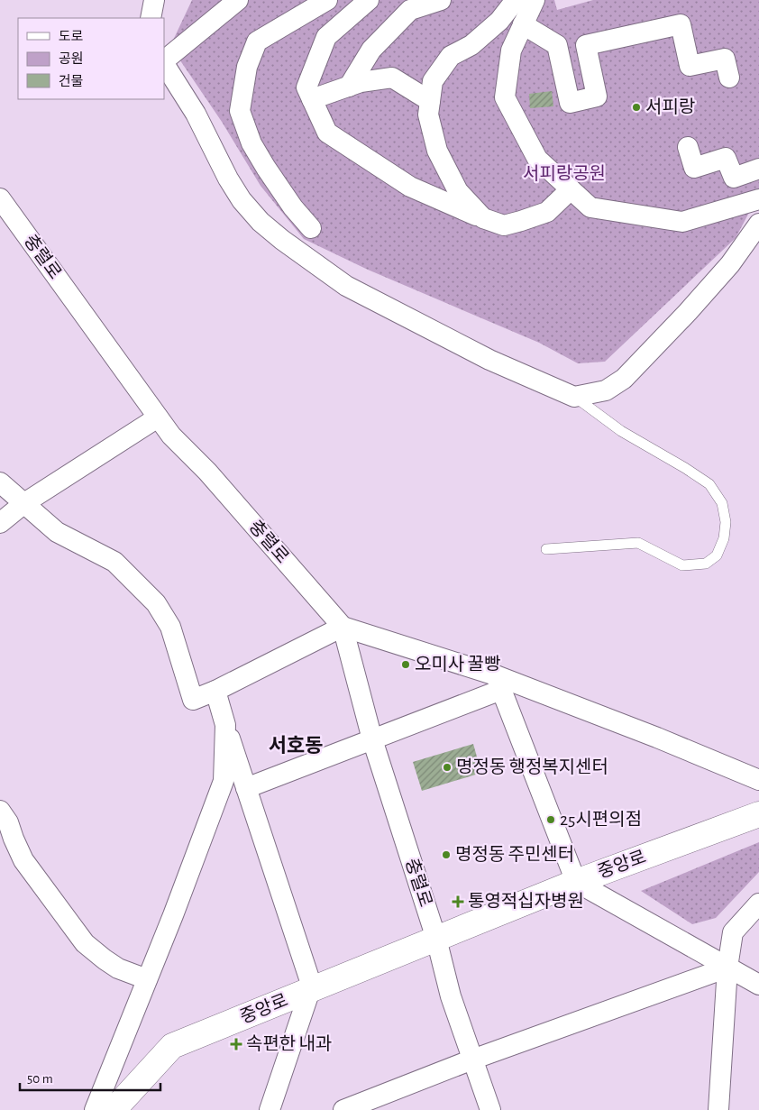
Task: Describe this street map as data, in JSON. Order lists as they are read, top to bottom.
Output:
{
  "streets": {
    "street": ["충렬로", "중앙로"]
  },
  "crossings": [
    ["충렬로", "중앙로"]
  ],
  "districts": ["서호동"],
  "parks": ["서피랑공원"],
  "places": {
    "other": [
      "서피랑",
      "오미사 꿀빵",
      "명정동 행정복지센터",
      "25시편의점",
      "명정동 주민센터"
    ],
    "health": ["통영적십자병원", "속편한 내과"]
  },
  "legend": ["도로", "공원", "건물"],
  "scale_bar": "50 m"
}
